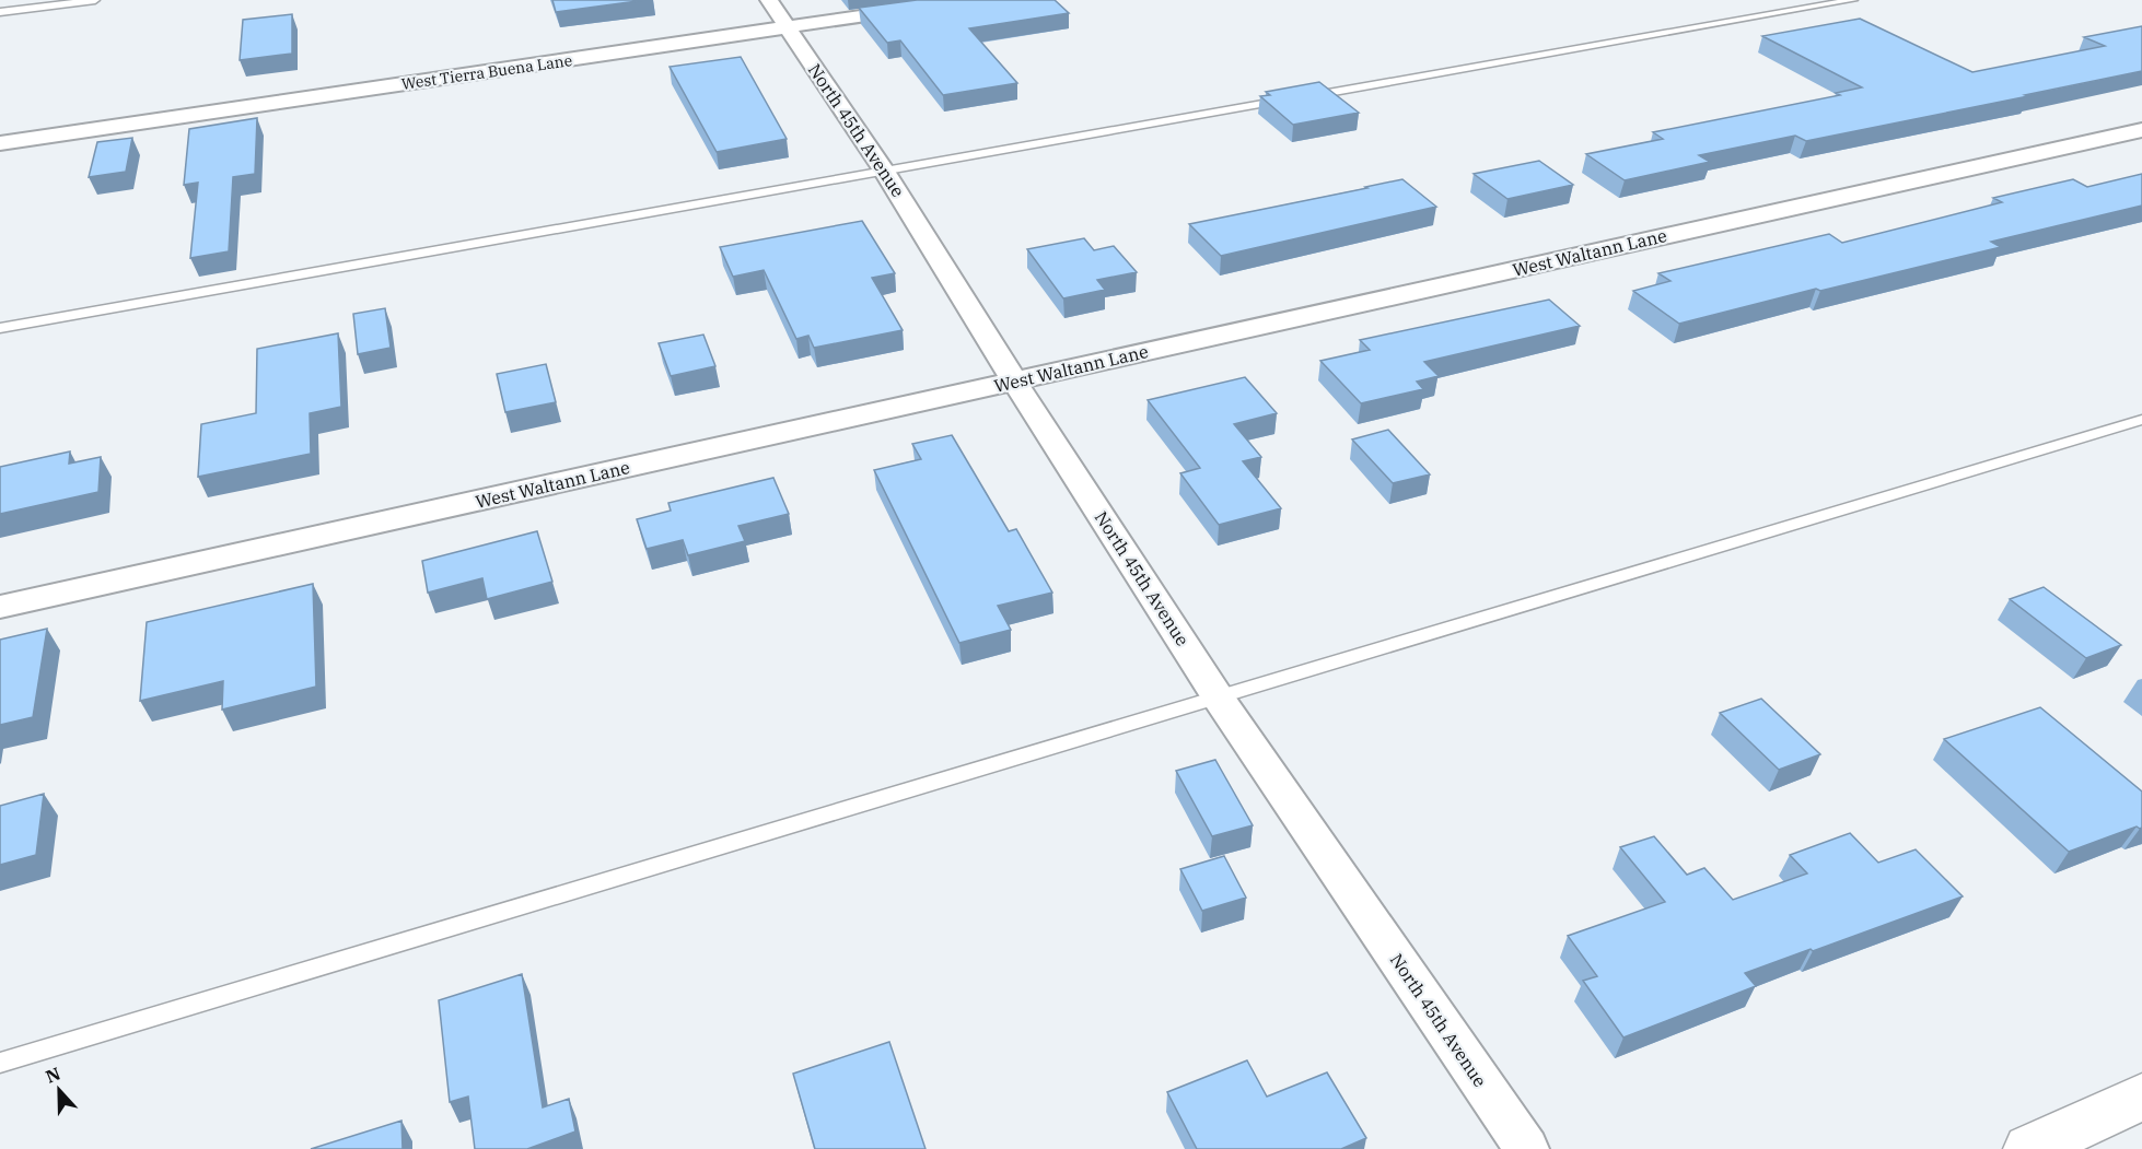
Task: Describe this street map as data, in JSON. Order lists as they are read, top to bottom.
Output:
{
  "streets": {
    "street": ["West Tierra Buena Lane", "North 45th Avenue", "West Waltann Lane"]
  },
  "crossings": [
    ["West Tierra Buena Lane", "North 45th Avenue"],
    ["North 45th Avenue", "West Waltann Lane"]
  ],
  "north": "top"
}
